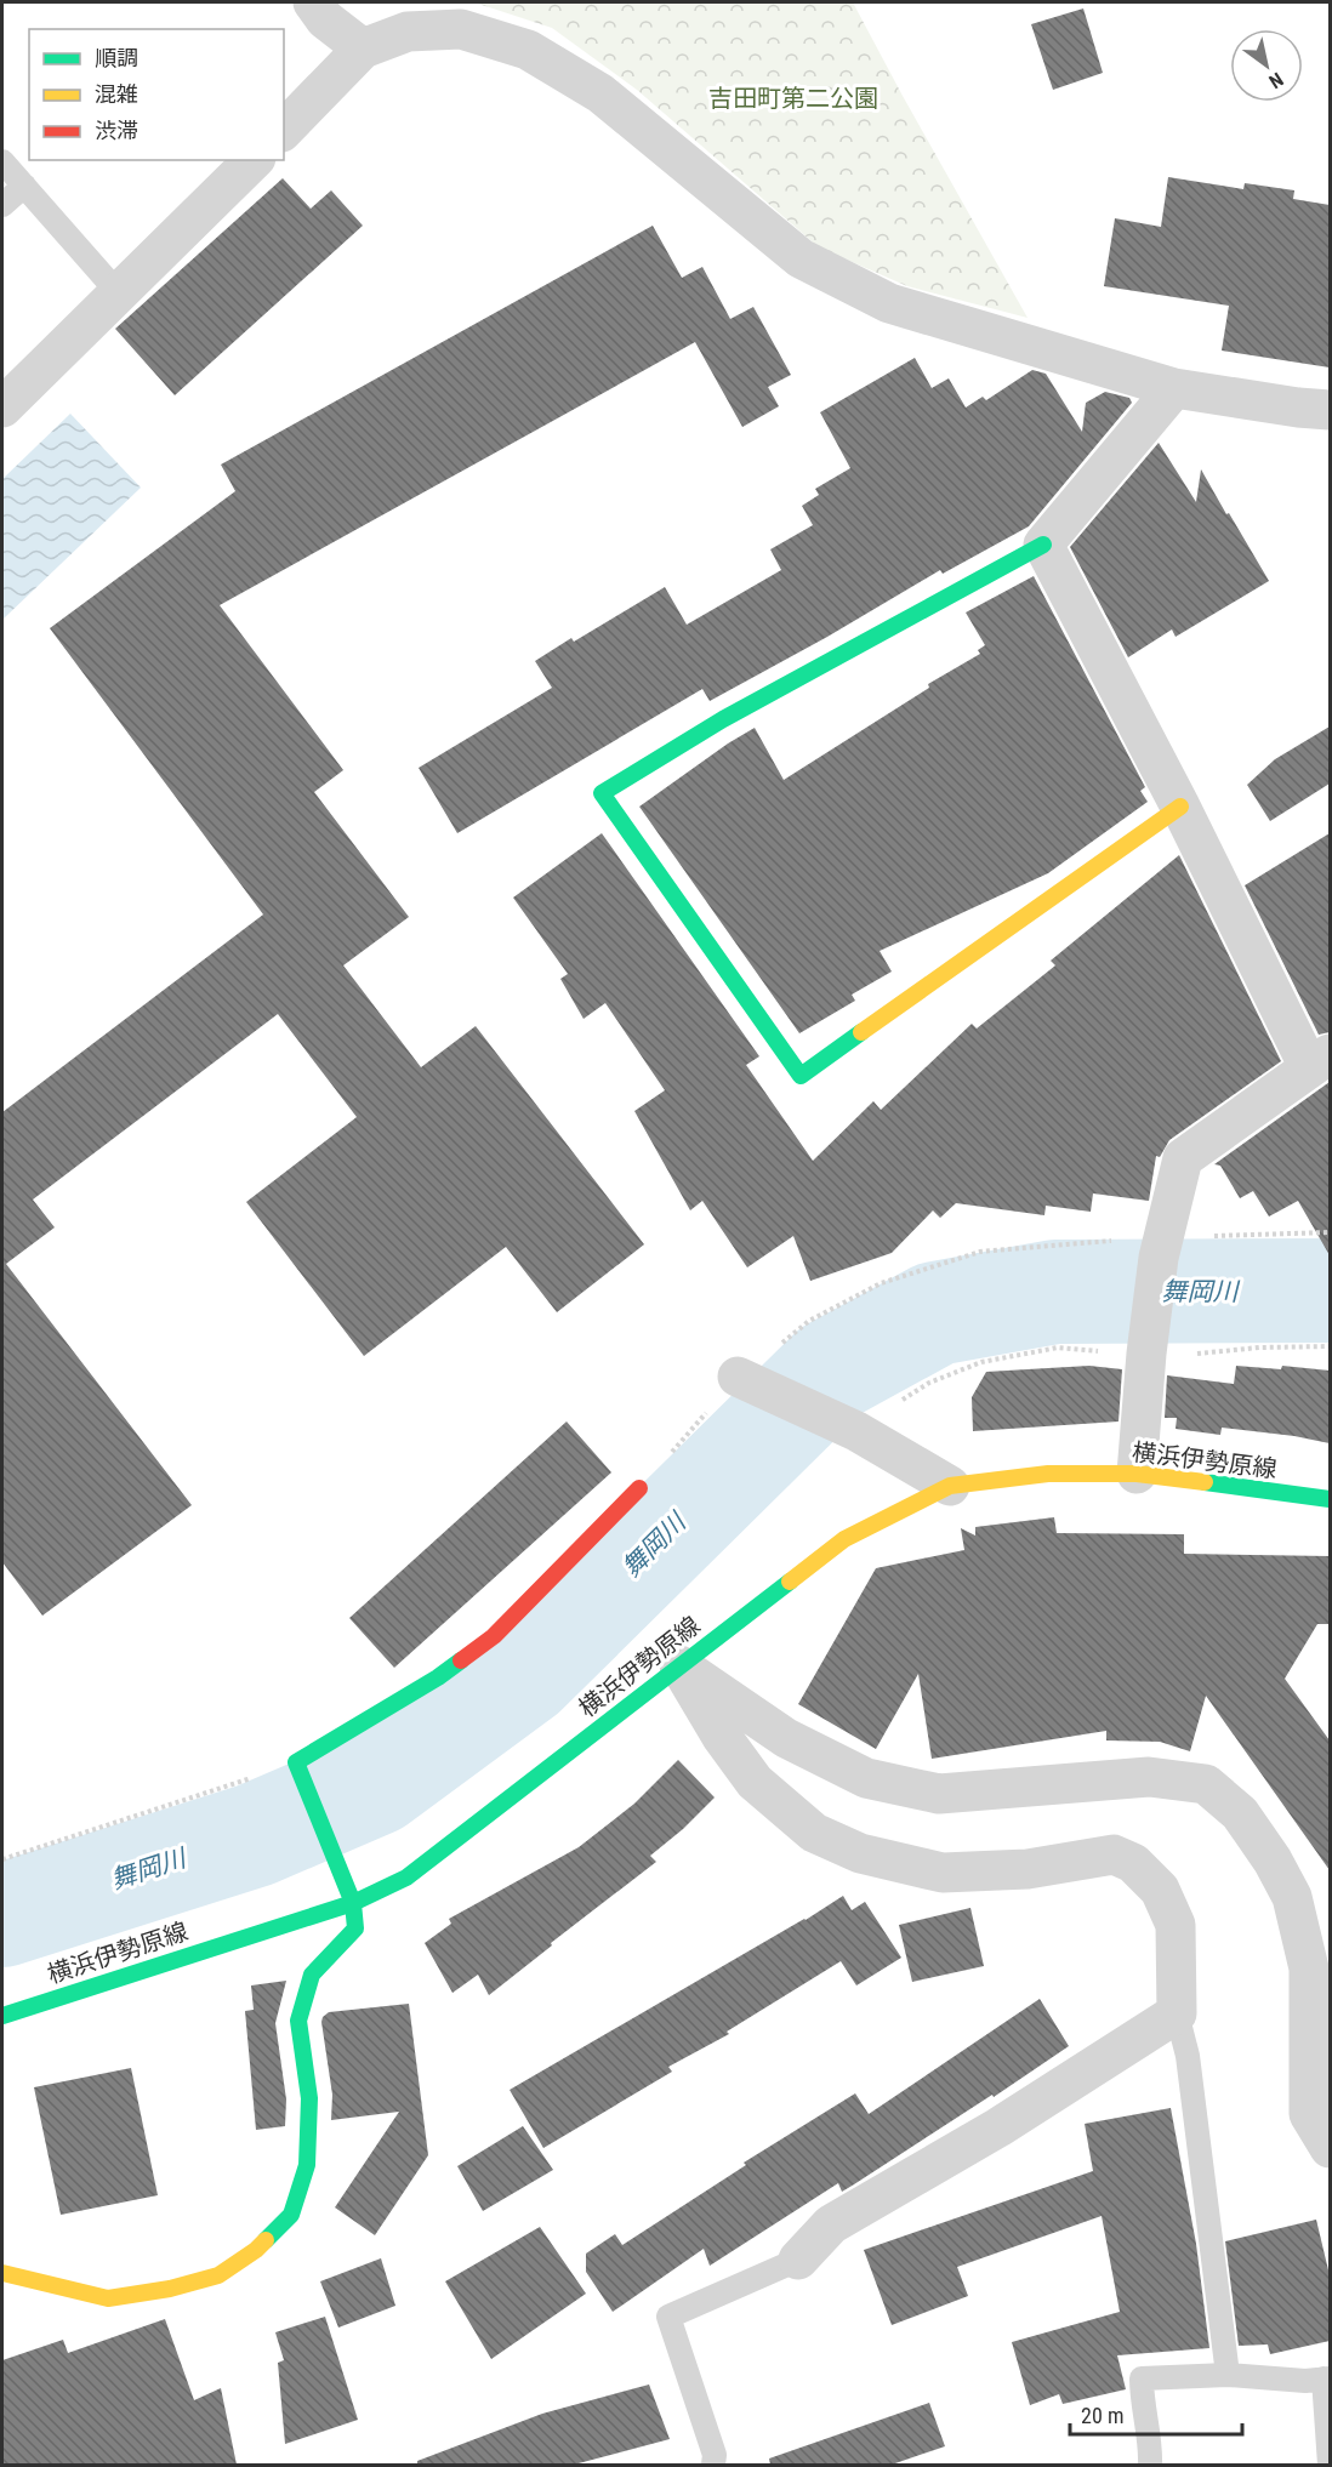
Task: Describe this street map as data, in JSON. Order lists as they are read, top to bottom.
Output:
{
  "streets": {
    "street": ["横浜伊勢原線"]
  },
  "water": ["舞岡川"],
  "parks": ["吉田町第二公園"],
  "legend": ["順調", "混雑", "渋滞"],
  "scale_bar": "20 m",
  "north": "bottom right"
}
